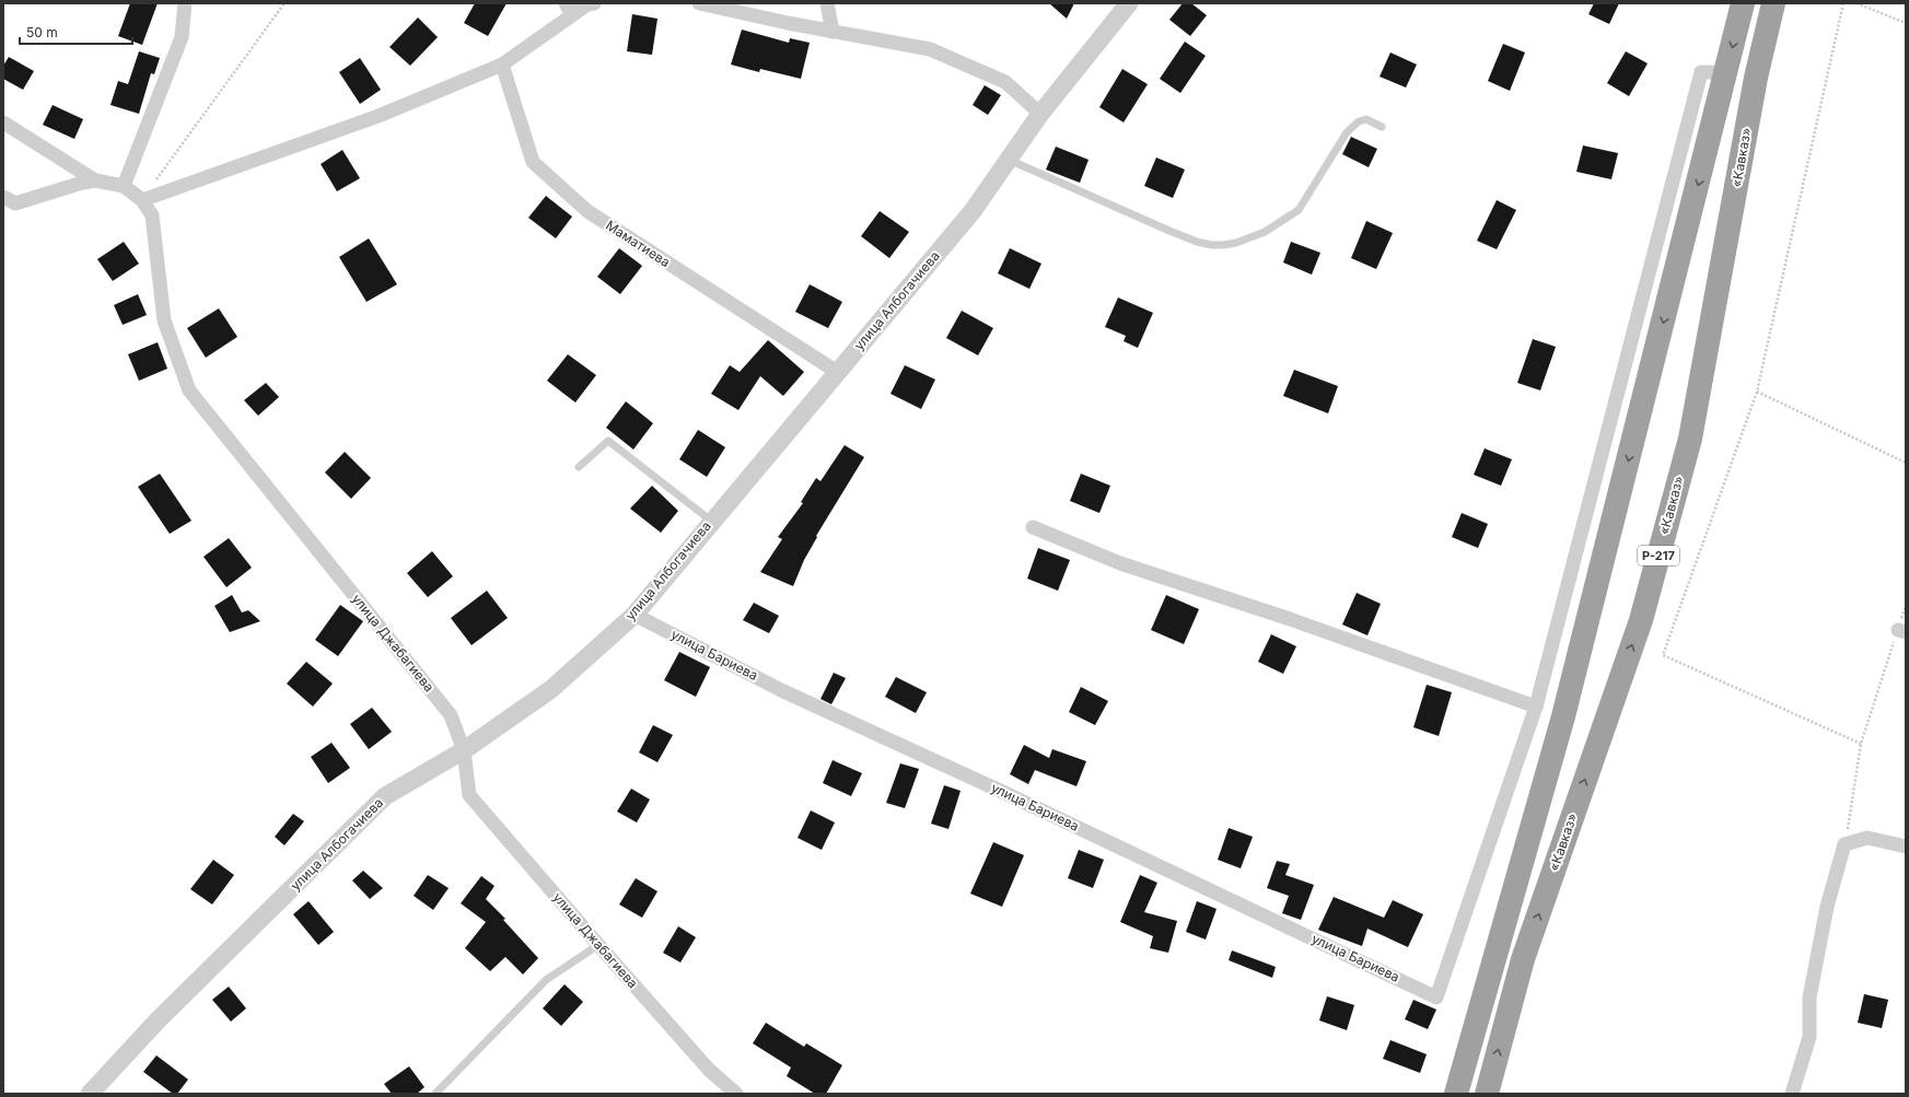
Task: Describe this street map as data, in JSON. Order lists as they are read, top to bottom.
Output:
{
  "streets": {
    "highway": ["«Кавказ»", "Р-217"],
    "street": [
      "Маматиева",
      "улица Албогачиева",
      "улица Джабагиева",
      "улица Бариева"
    ]
  },
  "crossings": [
    ["Маматиева", "улица Албогачиева"],
    ["улица Албогачиева", "улица Джабагиева"],
    ["улица Албогачиева", "улица Бариева"]
  ],
  "scale_bar": "50 m"
}
